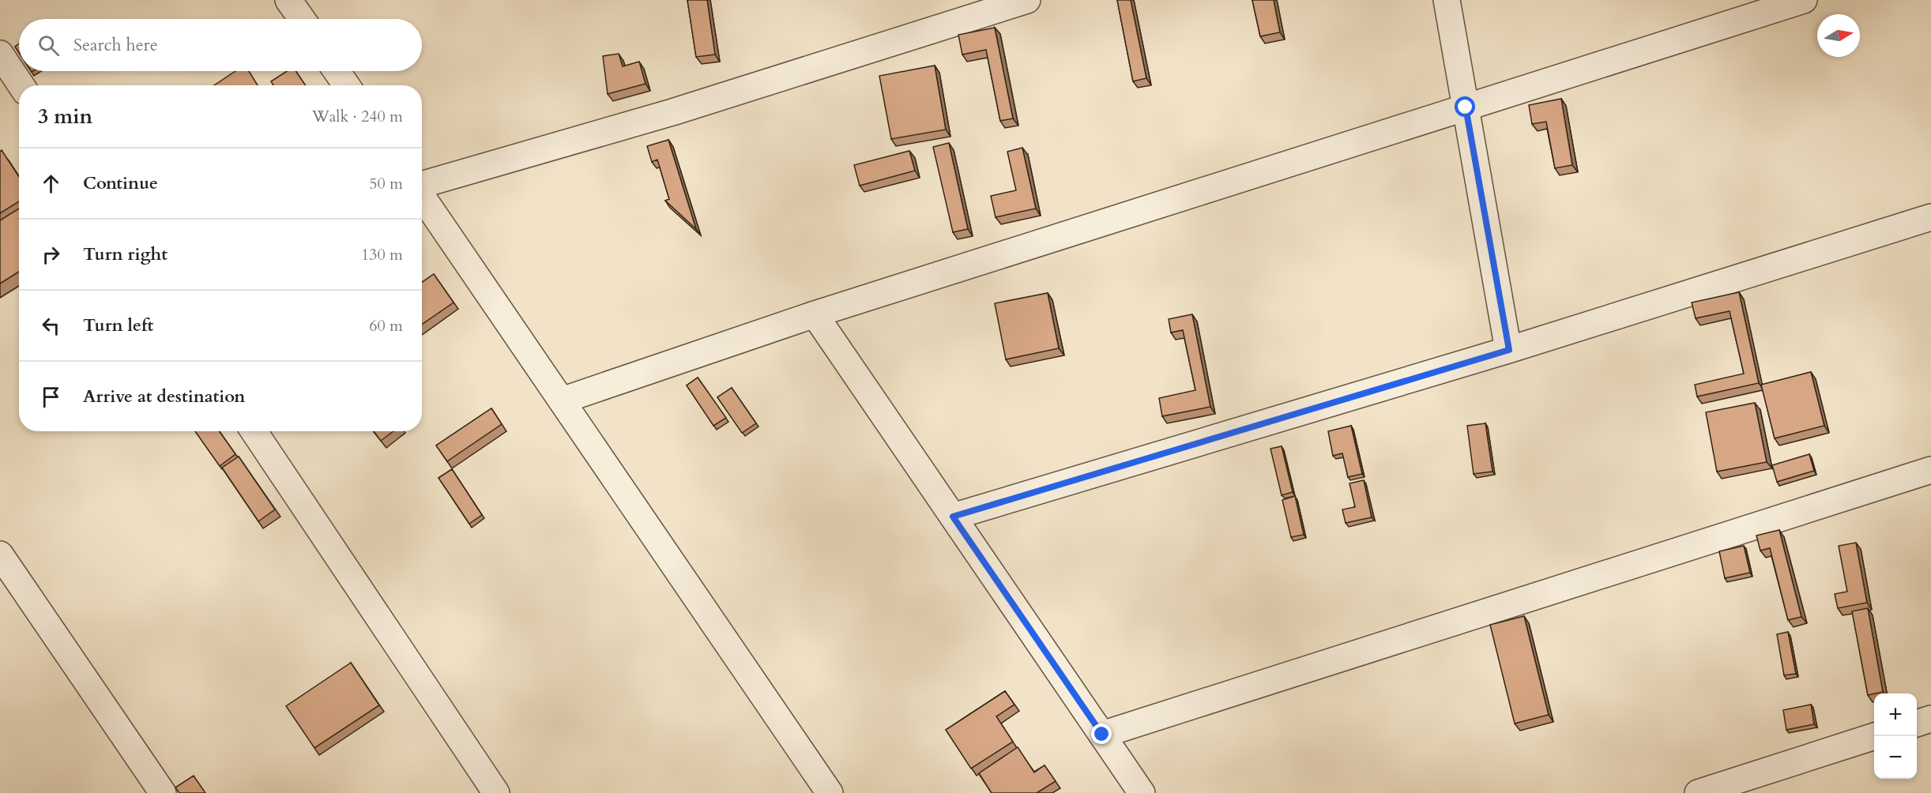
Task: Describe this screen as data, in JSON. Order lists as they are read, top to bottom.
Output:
{
  "north": "right",
  "page": {
    "search": "Search here",
    "heading": ["3 min", "Walk · 240 m"],
    "list": [
      ["Continue", "50 m"],
      ["Turn right", "130 m"],
      ["Turn left", "60 m"],
      "Arrive at destination"
    ],
    "map_buttons": ["+", "−"]
  }
}
